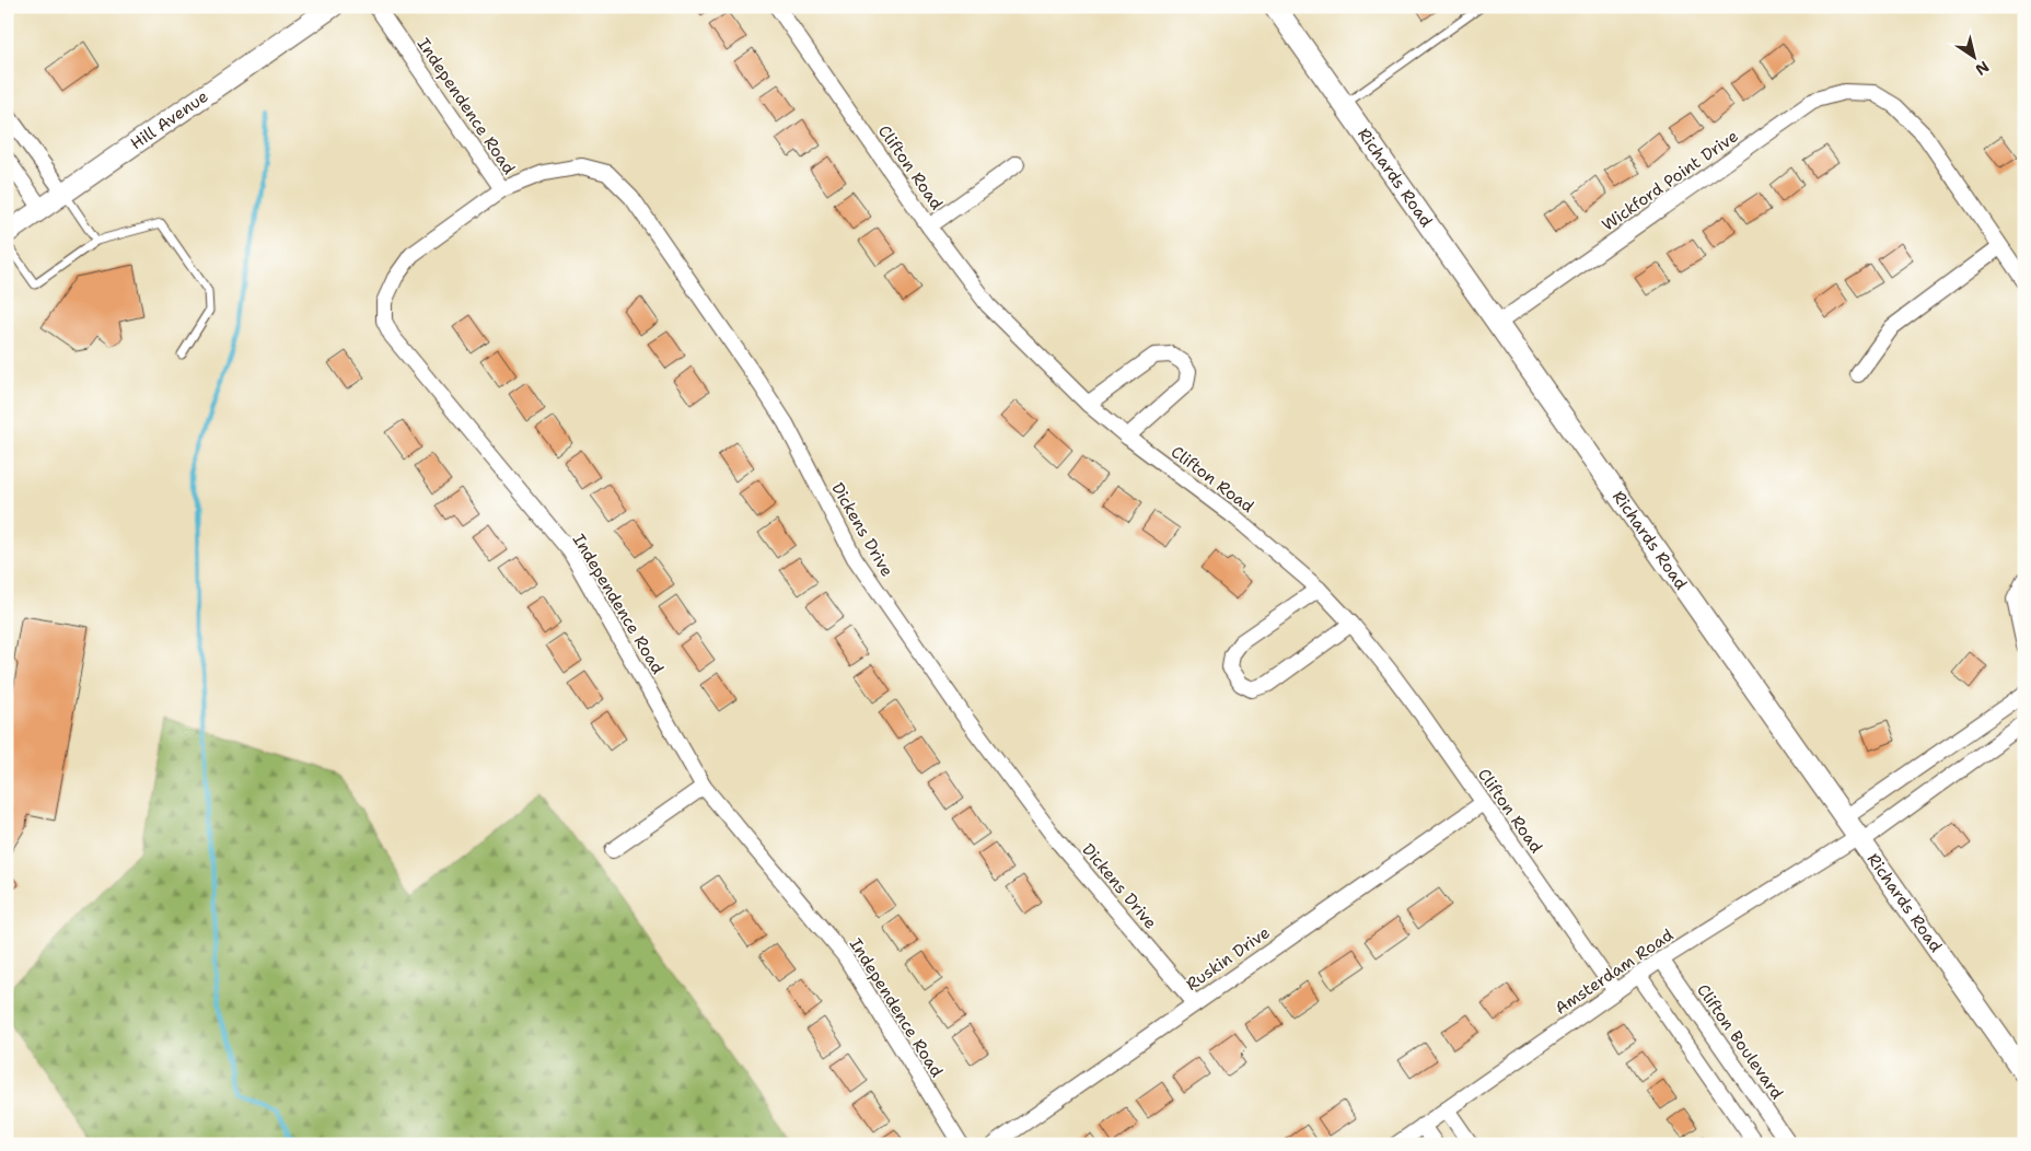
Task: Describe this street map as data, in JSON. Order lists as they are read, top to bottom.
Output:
{
  "streets": {
    "street": [
      "Independence Road",
      "Hill Avenue",
      "Clifton Road",
      "Richards Road",
      "Wickford Point Drive",
      "Dickens Drive",
      "Ruskin Drive",
      "Amsterdam Road",
      "Clifton Boulevard"
    ]
  },
  "crossings": [
    ["Independence Road", "Dickens Drive"],
    ["Clifton Road", "Ruskin Drive"],
    ["Clifton Road", "Amsterdam Road"],
    ["Richards Road", "Wickford Point Drive"],
    ["Richards Road", "Amsterdam Road"],
    ["Dickens Drive", "Ruskin Drive"],
    ["Amsterdam Road", "Clifton Boulevard"]
  ],
  "north": "bottom right"
}
